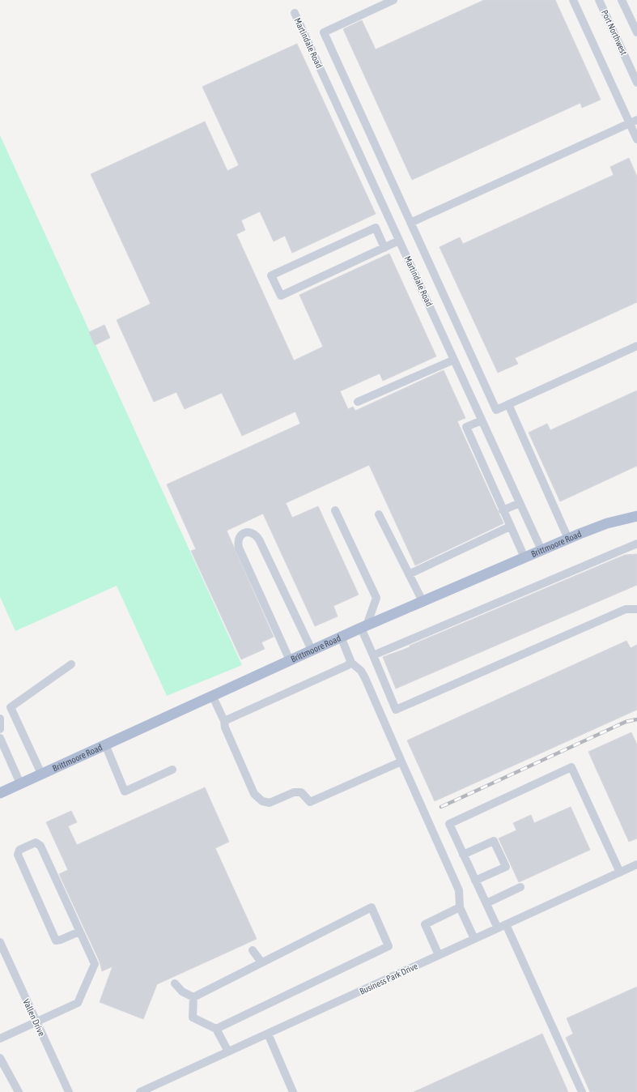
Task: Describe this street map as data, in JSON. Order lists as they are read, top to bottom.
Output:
{
  "streets": {
    "main road": ["Brittmoore Road"],
    "street": [
      "Port Northwest",
      "Martindale Road",
      "Business Park Drive",
      "Vallen Drive"
    ]
  },
  "crossings": [
    ["Martindale Road", "Brittmoore Road"]
  ]
}
